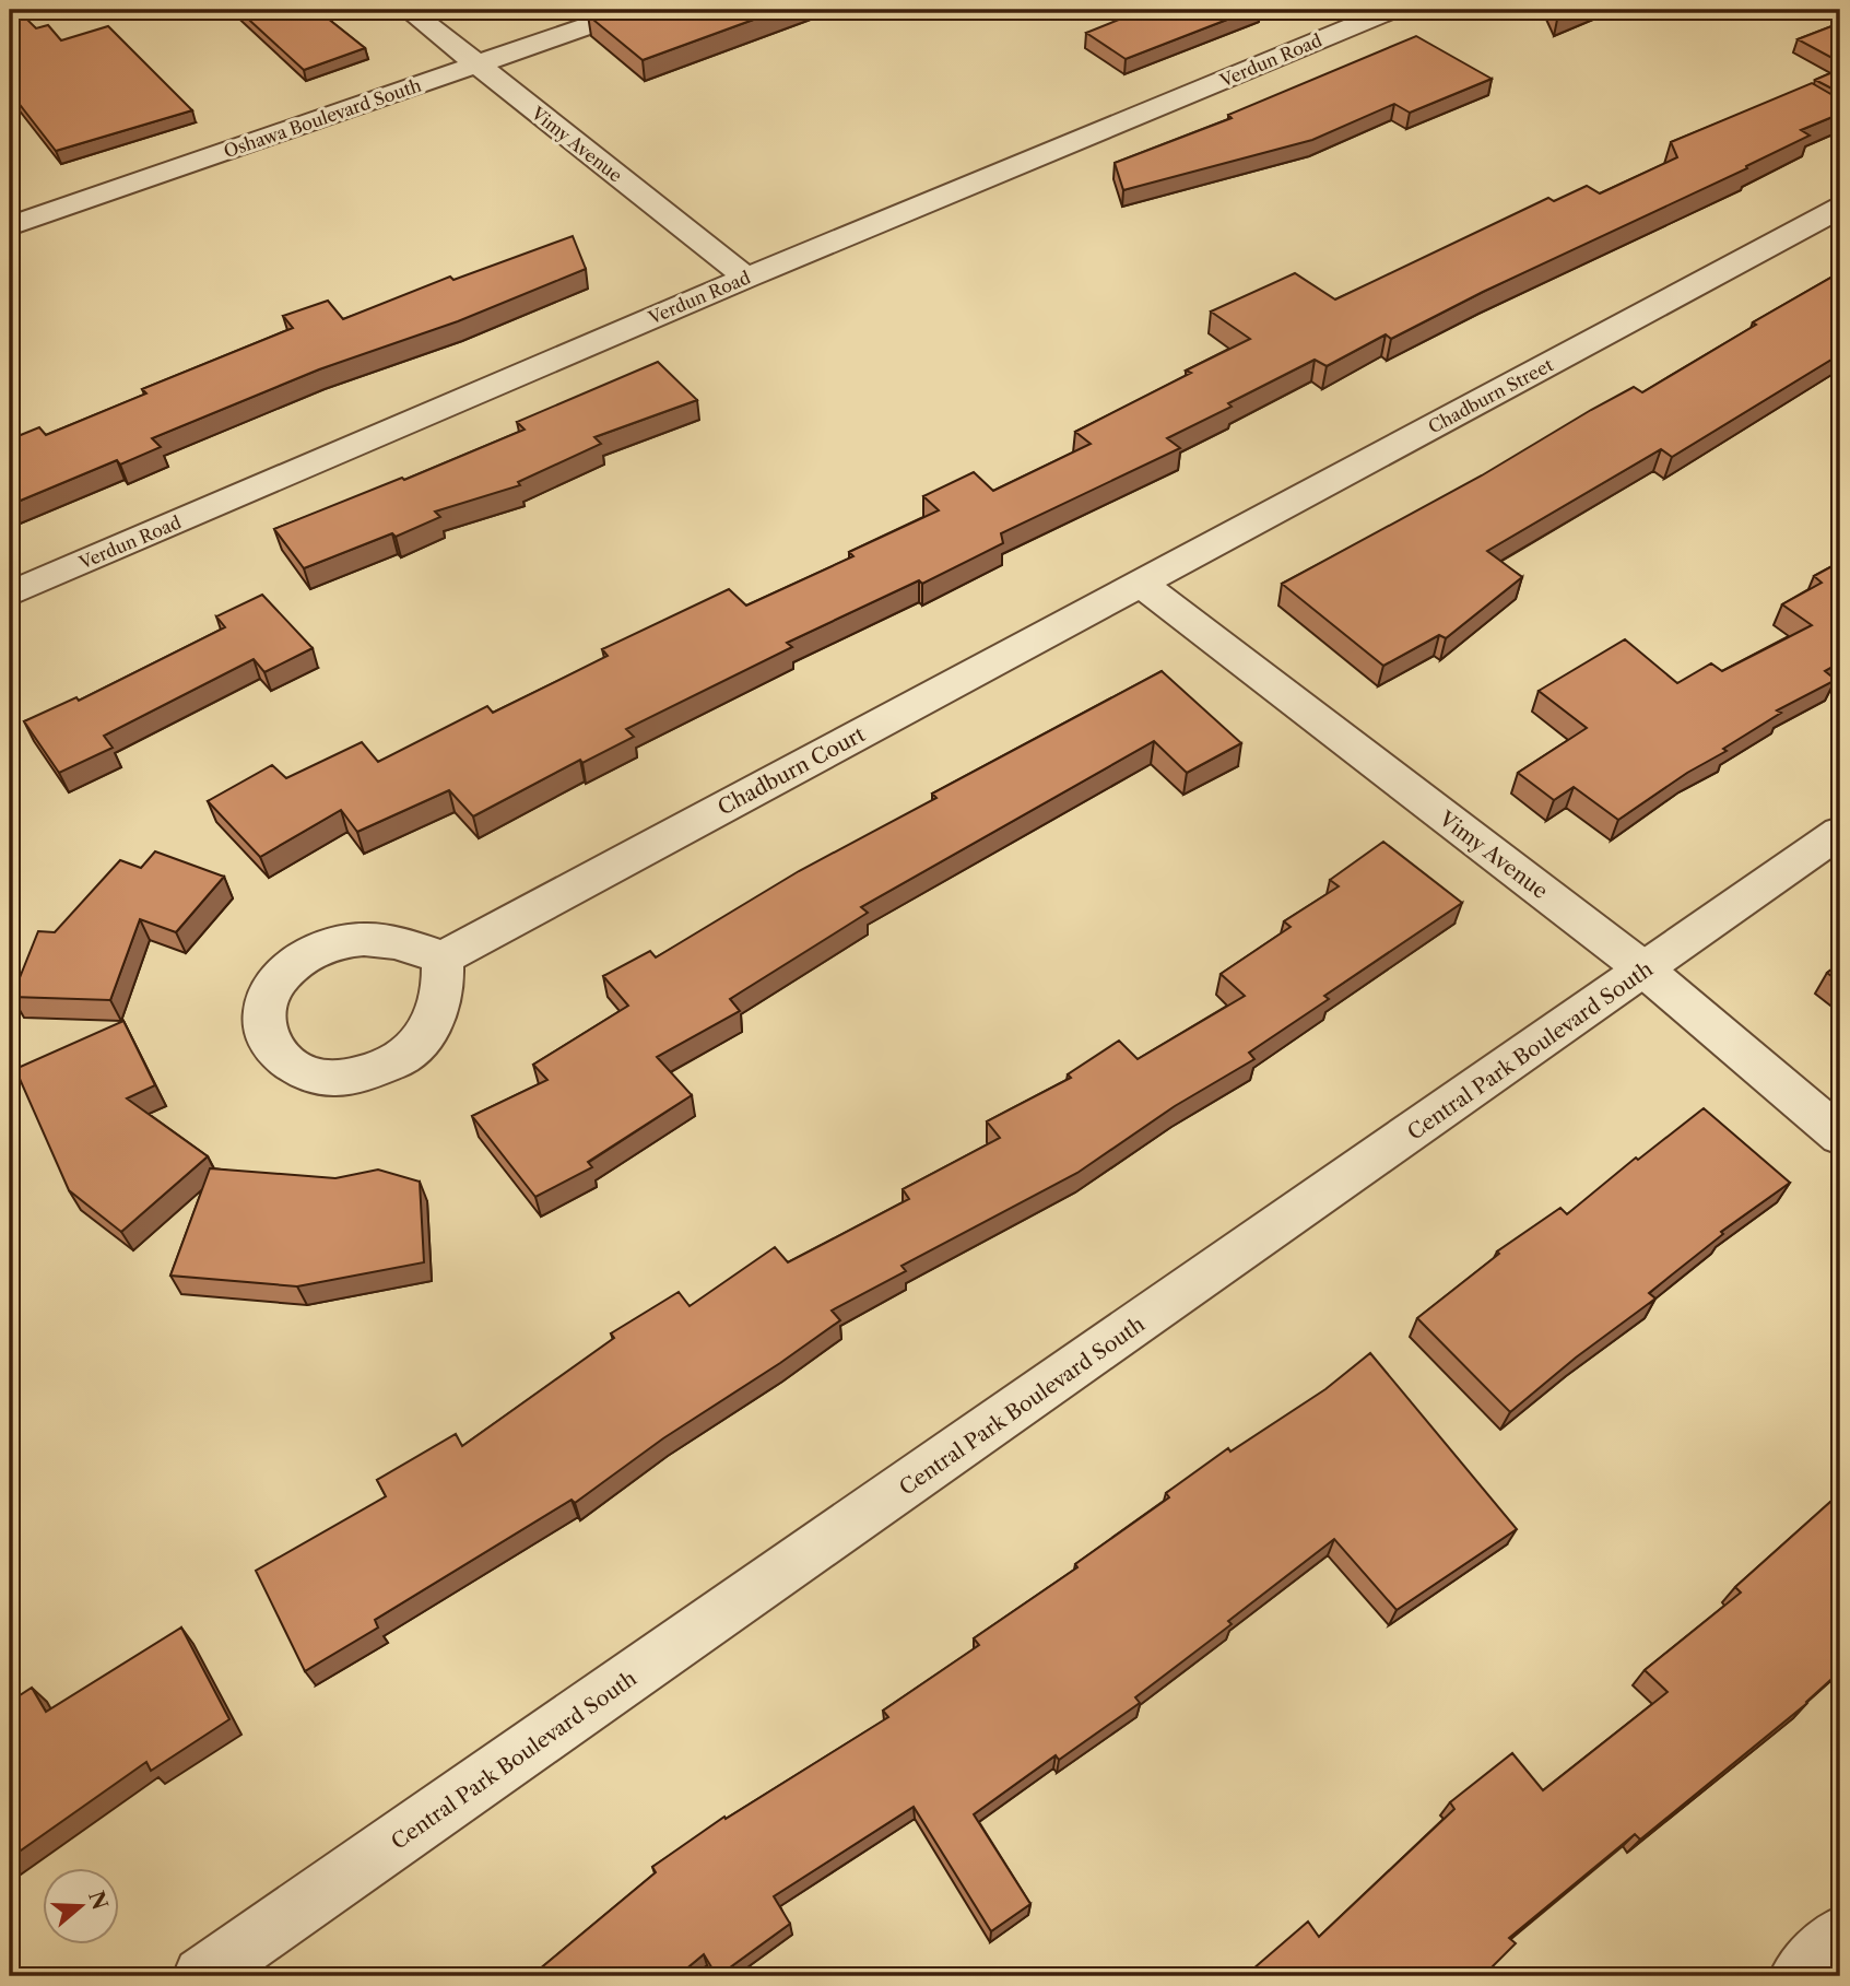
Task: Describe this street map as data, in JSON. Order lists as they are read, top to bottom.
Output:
{
  "streets": {
    "street": [
      "Verdun Road",
      "Oshawa Boulevard South",
      "Vimy Avenue",
      "Chadburn Street",
      "Chadburn Court",
      "Central Park Boulevard South"
    ]
  },
  "crossings": [
    ["Verdun Road", "Vimy Avenue"],
    ["Oshawa Boulevard South", "Vimy Avenue"],
    ["Vimy Avenue", "Chadburn Street"],
    ["Vimy Avenue", "Chadburn Court"],
    ["Vimy Avenue", "Central Park Boulevard South"],
    ["Chadburn Street", "Chadburn Court"]
  ],
  "north": "right"
}
